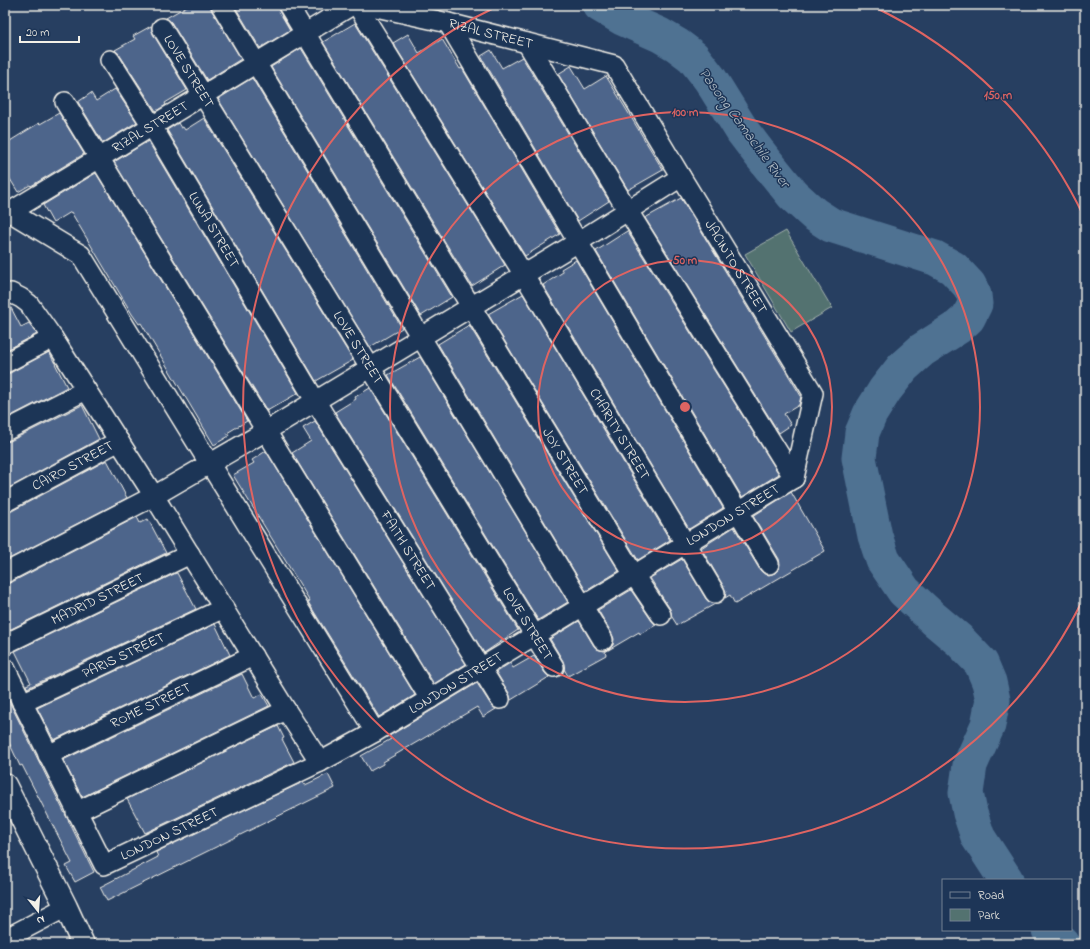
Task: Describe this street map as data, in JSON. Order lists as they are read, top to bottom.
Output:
{
  "streets": {
    "street": [
      "RIZAL STREET",
      "LOVE STREET",
      "LUNA STREET",
      "JACINTO STREET",
      "CHARITY STREET",
      "JOY STREET",
      "CAIRO STREET",
      "LONDON STREET",
      "FAITH STREET",
      "MADRID STREET",
      "PARIS STREET",
      "ROME STREET"
    ]
  },
  "crossings": [
    ["RIZAL STREET", "LOVE STREET"],
    ["RIZAL STREET", "LUNA STREET"],
    ["RIZAL STREET", "JACINTO STREET"],
    ["RIZAL STREET", "JOY STREET"],
    ["LOVE STREET", "LONDON STREET"],
    ["LUNA STREET", "FAITH STREET"],
    ["JACINTO STREET", "LONDON STREET"],
    ["CHARITY STREET", "LONDON STREET"],
    ["JOY STREET", "LONDON STREET"],
    ["LONDON STREET", "FAITH STREET"]
  ],
  "water": ["Pasong Camachile River"],
  "legend": ["Road", "Park"],
  "scale_bar": "20 m",
  "north": "bottom",
  "rings": ["150 m", "100 m", "50 m"]
}
